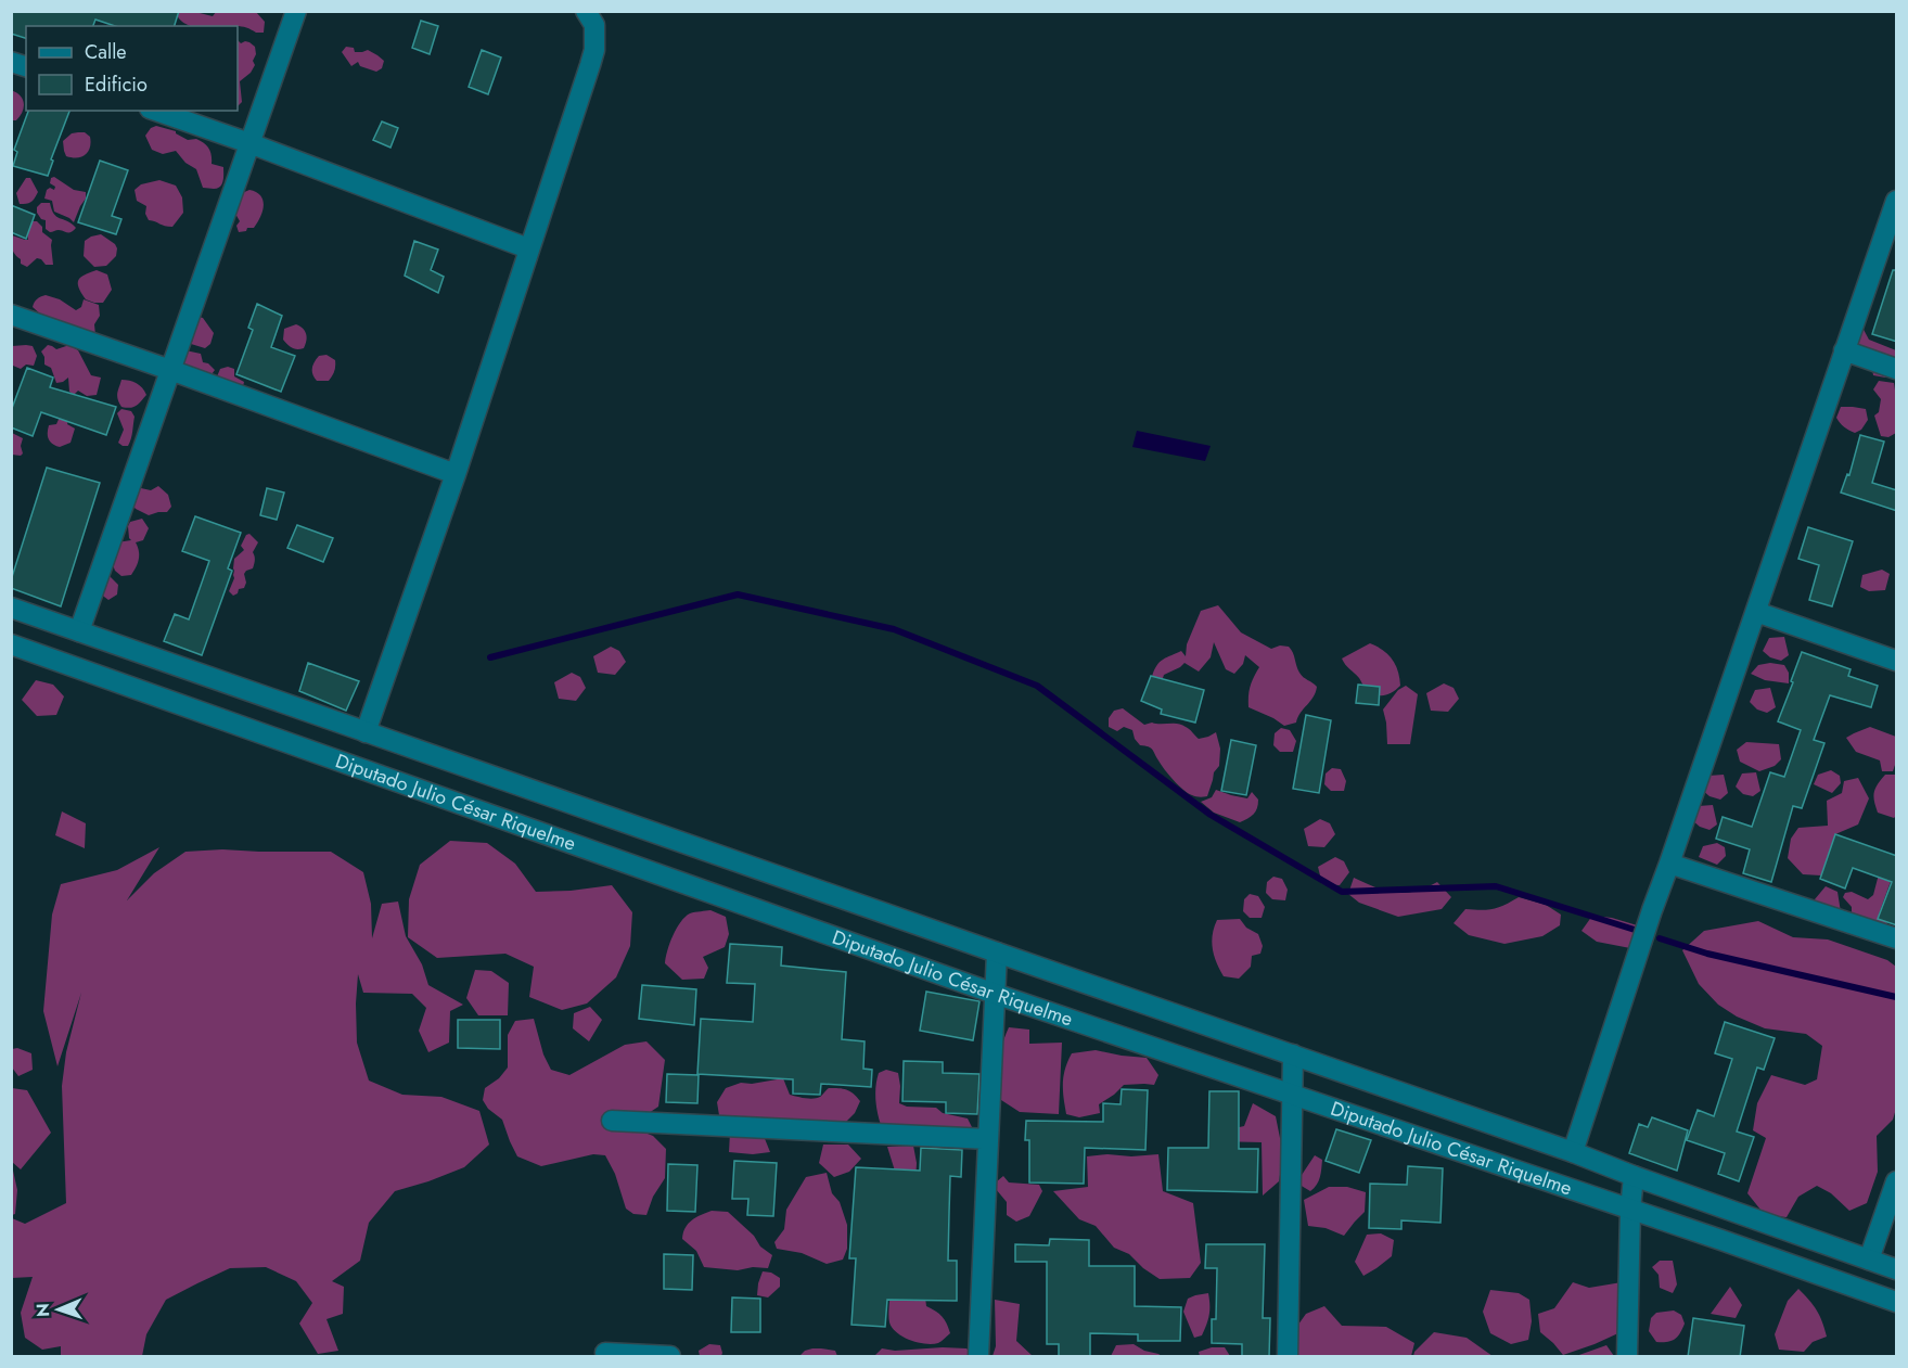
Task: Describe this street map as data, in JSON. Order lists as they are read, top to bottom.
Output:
{
  "streets": {
    "street": ["Diputado Julio César Riquelme"]
  },
  "legend": ["Calle", "Edificio"],
  "north": "left"
}
